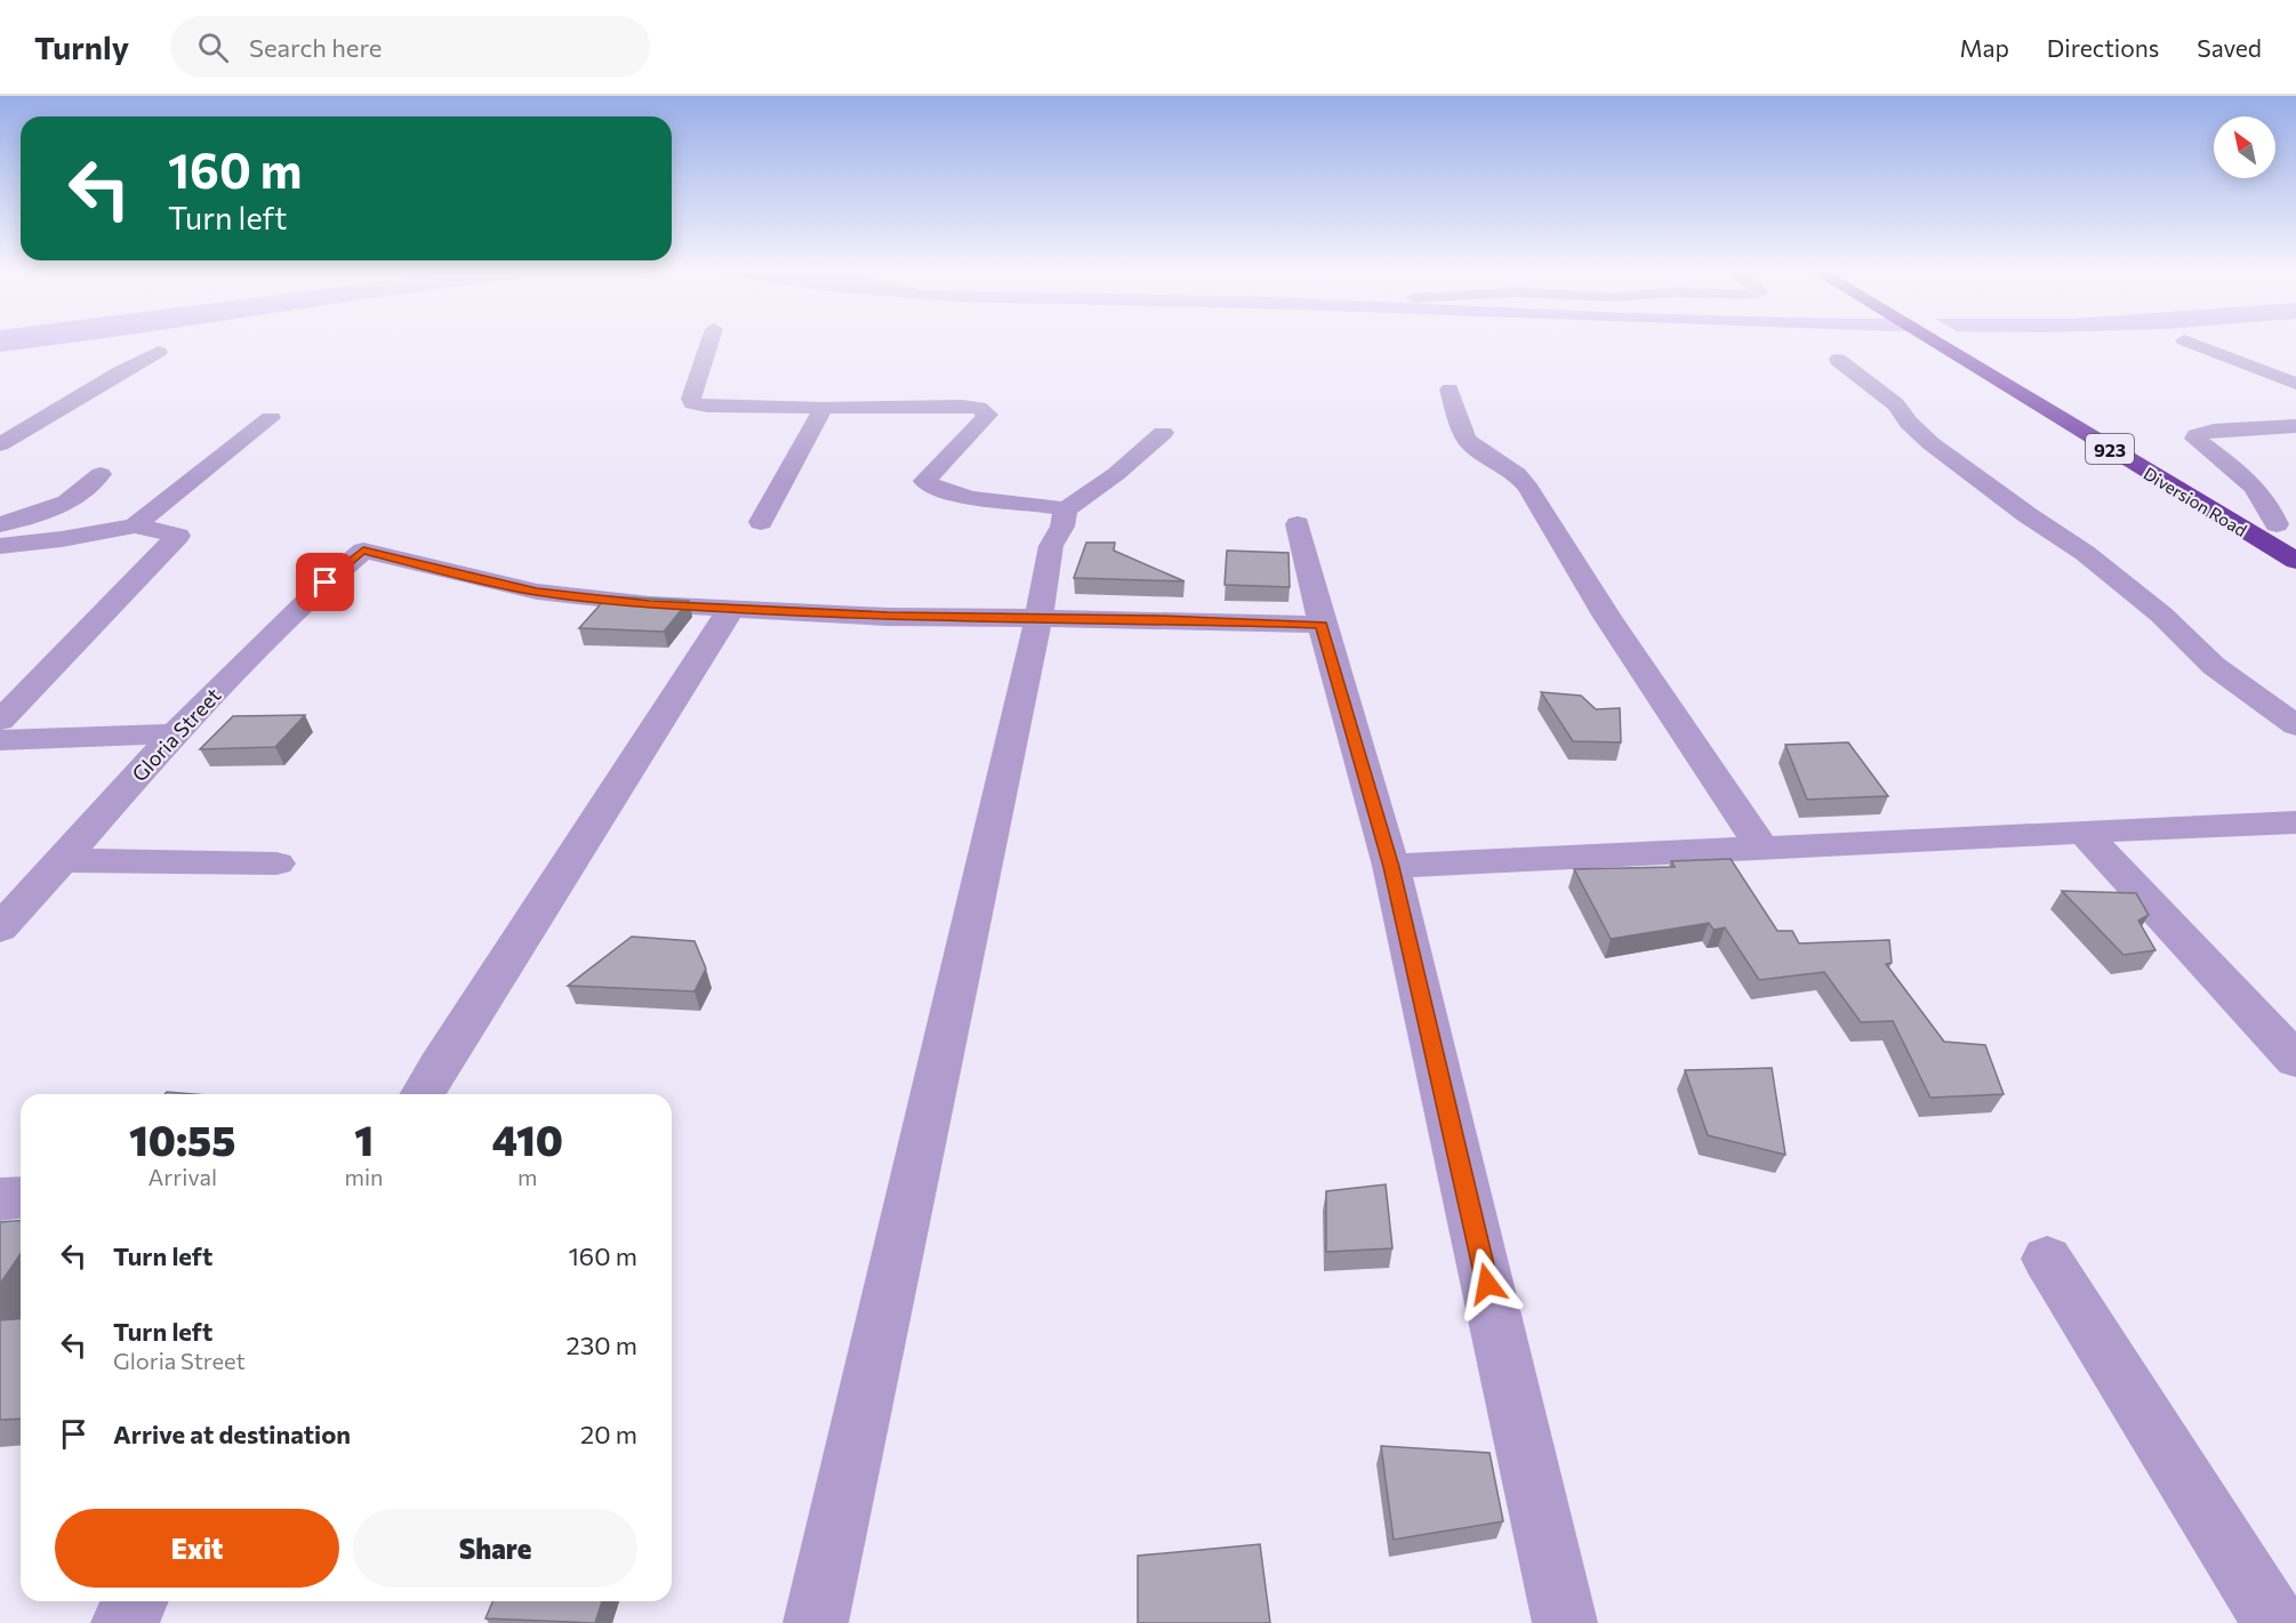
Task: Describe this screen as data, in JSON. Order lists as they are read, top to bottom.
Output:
{
  "streets": {
    "highway": ["923", "Diversion Road"],
    "street": ["Gloria Street"]
  },
  "north": "top left",
  "page": {
    "header": "Turnly",
    "search": "Search here",
    "nav": ["Map", "Directions", "Saved"],
    "turn": ["160 m", "Turn left"],
    "eta": [
      "10:55",
      "Arrival",
      "1",
      "min",
      "410",
      "m"
    ],
    "list": [
      {
        "name": "Turn left",
        "value": "160 m"
      },
      {
        "name": "Turn left",
        "note": "Gloria Street",
        "value": "230 m"
      },
      {
        "name": "Arrive at destination",
        "value": "20 m"
      }
    ],
    "buttons": ["Exit", "Share"]
  }
}
